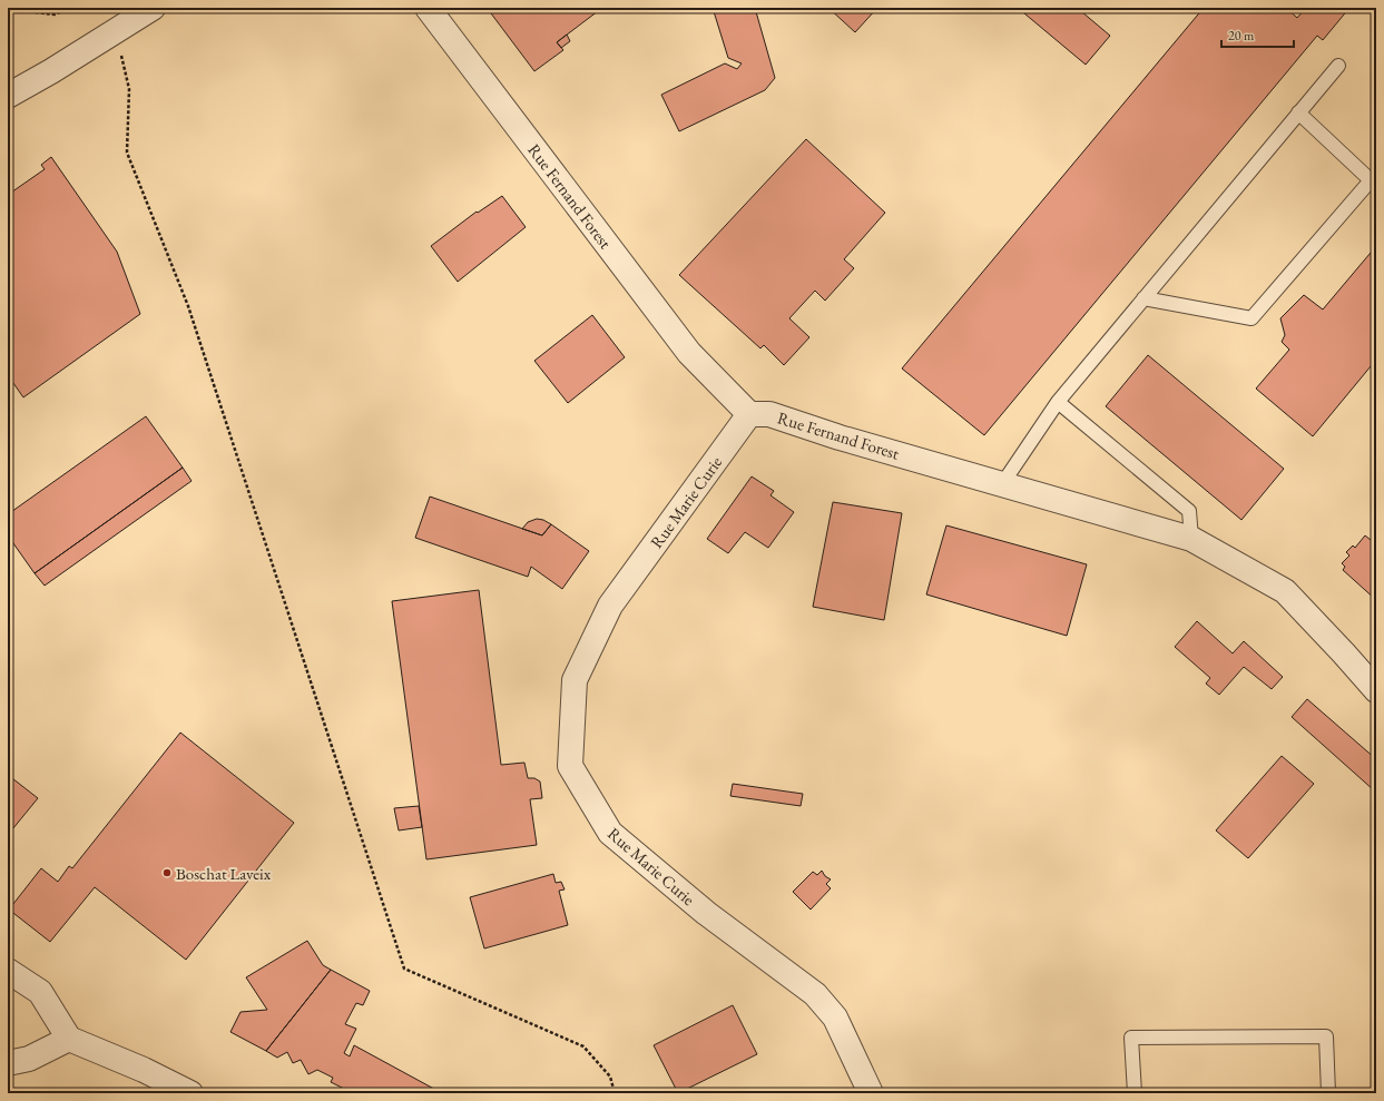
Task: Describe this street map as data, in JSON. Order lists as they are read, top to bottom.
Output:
{
  "streets": {
    "street": ["Rue Fernand Forest", "Rue Marie Curie"]
  },
  "crossings": [
    ["Rue Fernand Forest", "Rue Marie Curie"]
  ],
  "places": ["Boschat Laveix"],
  "scale_bar": "20 m"
}
